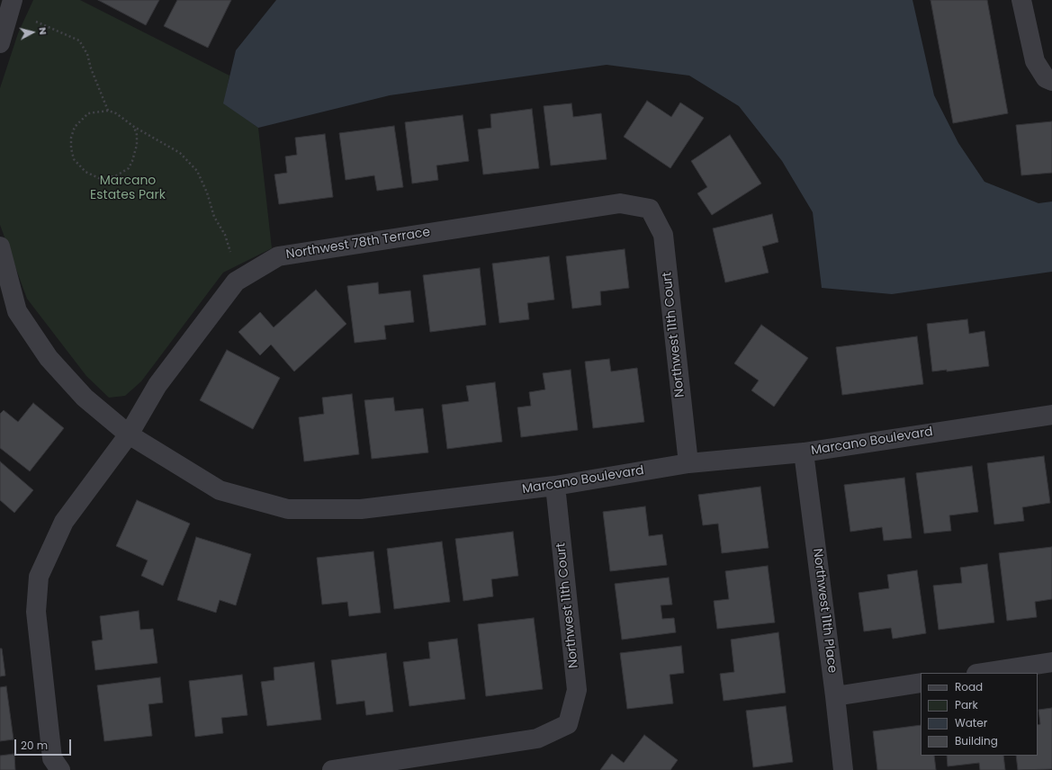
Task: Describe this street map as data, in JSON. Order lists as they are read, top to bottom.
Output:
{
  "streets": {
    "street": [
      "Northwest 78th Terrace",
      "Northwest 11th Court",
      "Marcano Boulevard",
      "Northwest 11th Place"
    ]
  },
  "crossings": [
    ["Northwest 78th Terrace", "Northwest 11th Court"],
    ["Northwest 78th Terrace", "Marcano Boulevard"],
    ["Northwest 11th Court", "Marcano Boulevard"],
    ["Marcano Boulevard", "Northwest 11th Place"]
  ],
  "parks": ["Marcano Estates Park"],
  "legend": [
    "Road",
    "Park",
    "Water",
    "Building"
  ],
  "scale_bar": "20 m",
  "north": "right"
}
